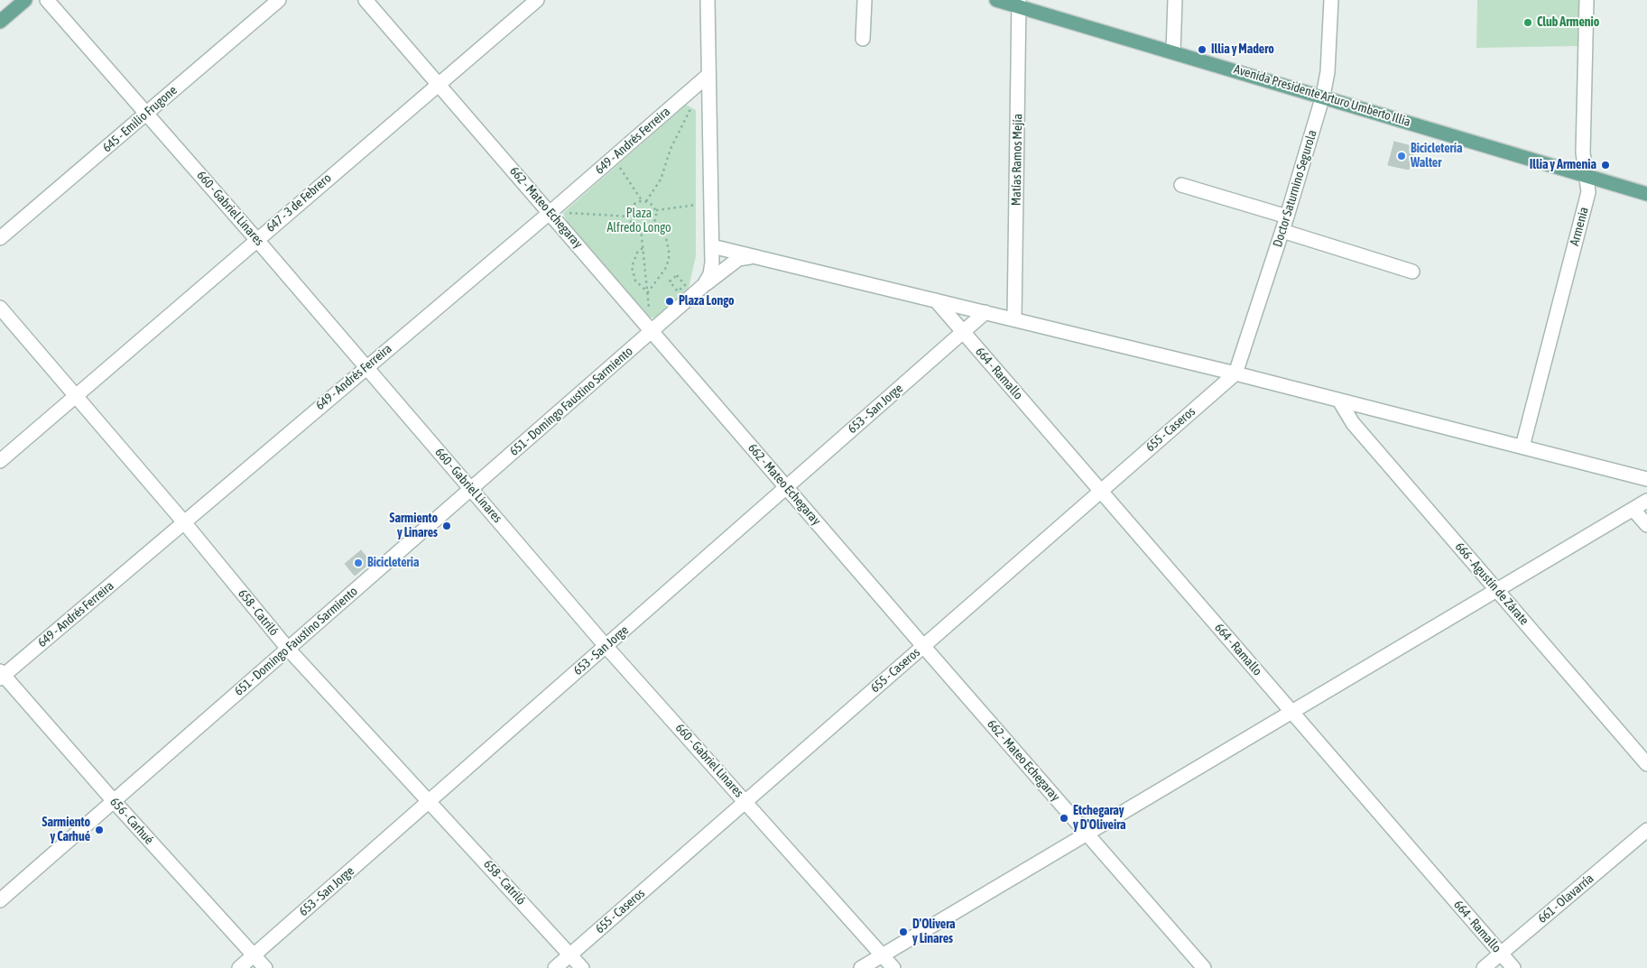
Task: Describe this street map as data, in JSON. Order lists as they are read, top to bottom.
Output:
{
  "streets": {
    "main road": ["Avenida Presidente Arturo Umberto Illia"],
    "street": [
      "645 - Emilio Frugone",
      "649 - Andrés Ferreira",
      "Matías Ramos Mejía",
      "Doctor Saturnino Segurola",
      "647 - 3 de Febrero",
      "662 - Mateo Echegaray",
      "660 - Gabriel Linares",
      "Armenia",
      "664 - Ramallo",
      "651 - Domingo Faustino Sarmiento",
      "653 - San Jorge",
      "655 - Caseros",
      "666 - Agustín de Zárate",
      "658 - Catriló",
      "656 - Carhué",
      "661 - Olavarría"
    ]
  },
  "crossings": [
    ["Avenida Presidente Arturo Umberto Illia", "Matías Ramos Mejía"],
    ["Avenida Presidente Arturo Umberto Illia", "Doctor Saturnino Segurola"],
    ["Avenida Presidente Arturo Umberto Illia", "Armenia"],
    ["645 - Emilio Frugone", "660 - Gabriel Linares"],
    ["649 - Andrés Ferreira", "662 - Mateo Echegaray"],
    ["649 - Andrés Ferreira", "660 - Gabriel Linares"],
    ["649 - Andrés Ferreira", "651 - Domingo Faustino Sarmiento"],
    ["649 - Andrés Ferreira", "658 - Catriló"],
    ["649 - Andrés Ferreira", "656 - Carhué"],
    ["Doctor Saturnino Segurola", "655 - Caseros"],
    ["647 - 3 de Febrero", "662 - Mateo Echegaray"],
    ["647 - 3 de Febrero", "660 - Gabriel Linares"],
    ["647 - 3 de Febrero", "658 - Catriló"],
    ["662 - Mateo Echegaray", "651 - Domingo Faustino Sarmiento"],
    ["662 - Mateo Echegaray", "653 - San Jorge"],
    ["662 - Mateo Echegaray", "655 - Caseros"],
    ["660 - Gabriel Linares", "651 - Domingo Faustino Sarmiento"],
    ["660 - Gabriel Linares", "653 - San Jorge"],
    ["660 - Gabriel Linares", "655 - Caseros"],
    ["664 - Ramallo", "653 - San Jorge"],
    ["664 - Ramallo", "655 - Caseros"],
    ["664 - Ramallo", "661 - Olavarría"],
    ["651 - Domingo Faustino Sarmiento", "658 - Catriló"],
    ["651 - Domingo Faustino Sarmiento", "656 - Carhué"],
    ["653 - San Jorge", "658 - Catriló"],
    ["653 - San Jorge", "656 - Carhué"],
    ["655 - Caseros", "658 - Catriló"]
  ],
  "parks": ["Plaza Alfredo Longo"],
  "places": [
    "Club Armenio",
    "Illia y Madero",
    "Bicicletería Walter",
    "Illia y Armenia",
    "Plaza Longo",
    "Sarmiento y Linares",
    "Bicicleteria",
    "Etchegaray y D'Oliveira",
    "Sarmiento y Carhué",
    "D'Olivera y Linares"
  ]
}
